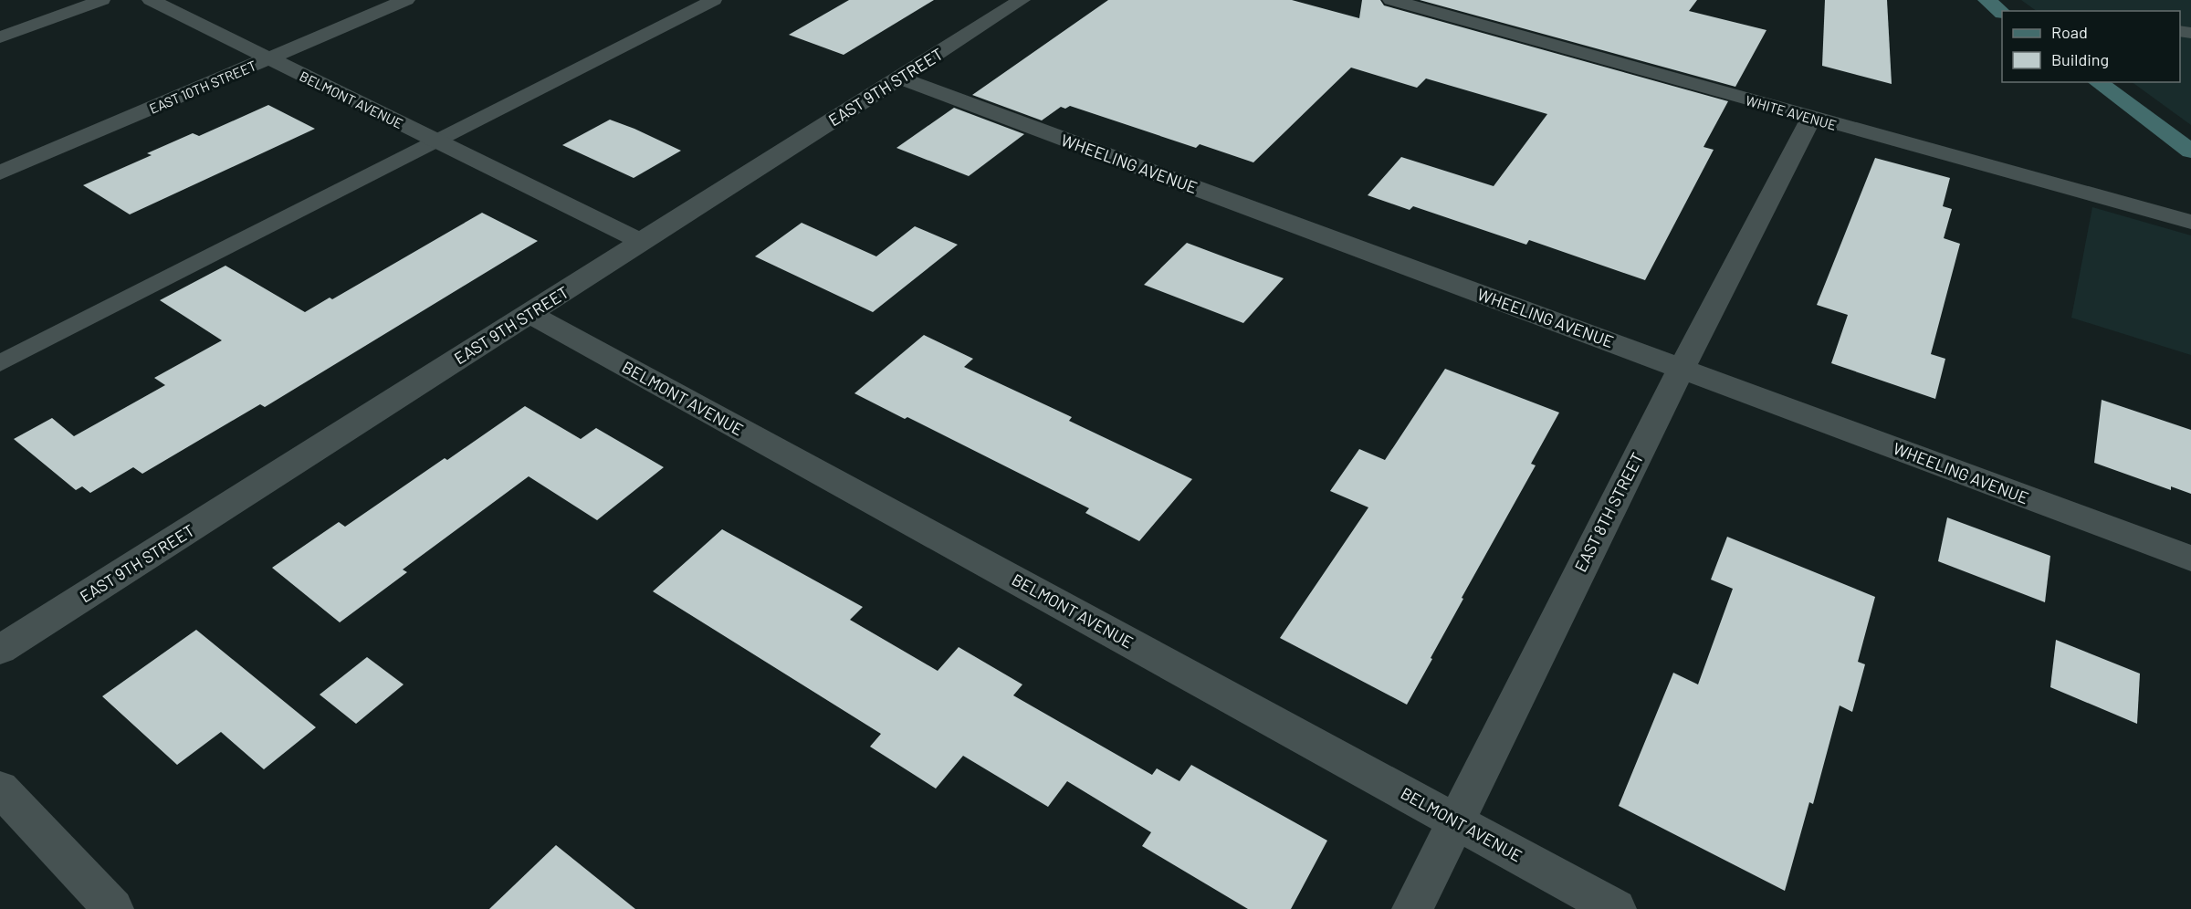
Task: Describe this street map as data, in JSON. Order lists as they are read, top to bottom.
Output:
{
  "streets": {
    "street": [
      "EAST 10TH STREET",
      "EAST 9TH STREET",
      "BELMONT AVENUE",
      "WHITE AVENUE",
      "WHEELING AVENUE",
      "EAST 8TH STREET"
    ]
  },
  "crossings": [
    ["EAST 10TH STREET", "BELMONT AVENUE"],
    ["EAST 9TH STREET", "BELMONT AVENUE"],
    ["EAST 9TH STREET", "WHEELING AVENUE"],
    ["BELMONT AVENUE", "EAST 8TH STREET"],
    ["WHITE AVENUE", "EAST 8TH STREET"],
    ["WHEELING AVENUE", "EAST 8TH STREET"]
  ],
  "legend": ["Road", "Building"]
}
